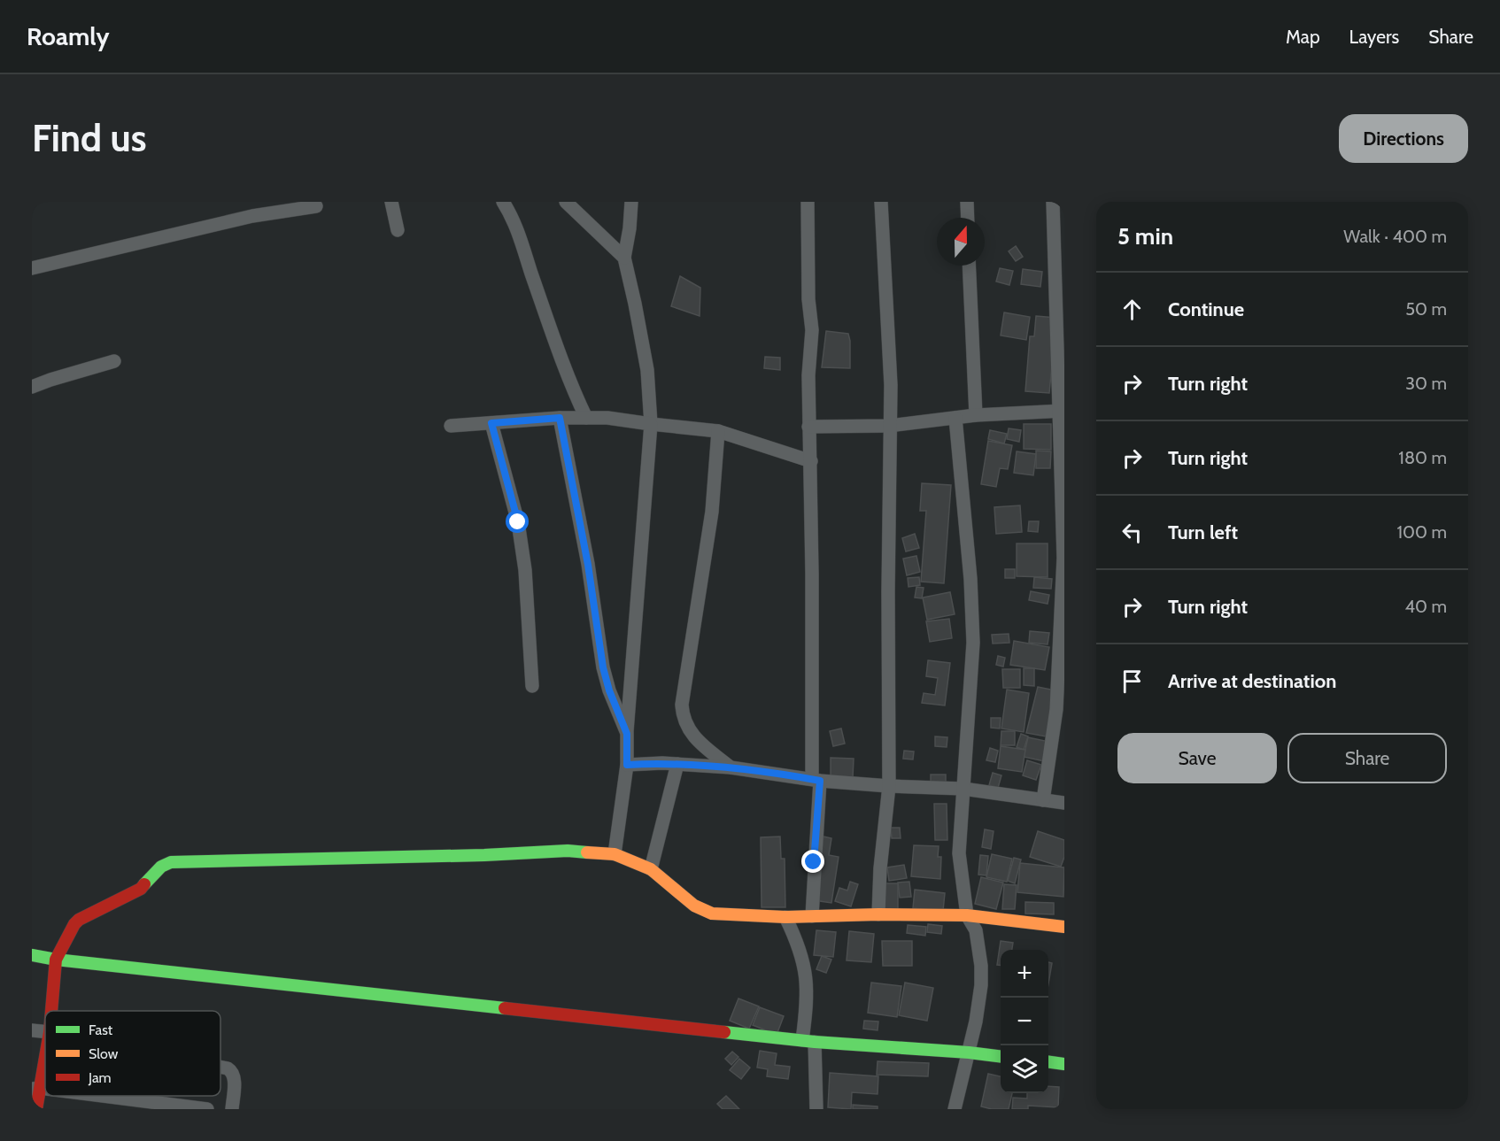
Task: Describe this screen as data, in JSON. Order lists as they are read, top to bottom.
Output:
{
  "legend": ["Fast", "Slow", "Jam"],
  "north": "top",
  "page": {
    "header": "Roamly",
    "nav": ["Map", "Layers", "Share"],
    "buttons": [
      "Directions",
      ["Save", "Share"]
    ],
    "title": "Find us",
    "heading": ["5 min", "Walk · 400 m"],
    "list": [
      ["Continue", "50 m"],
      ["Turn right", "30 m"],
      ["Turn right", "180 m"],
      ["Turn left", "100 m"],
      ["Turn right", "40 m"],
      "Arrive at destination"
    ],
    "map_buttons": ["+", "−"]
  }
}
